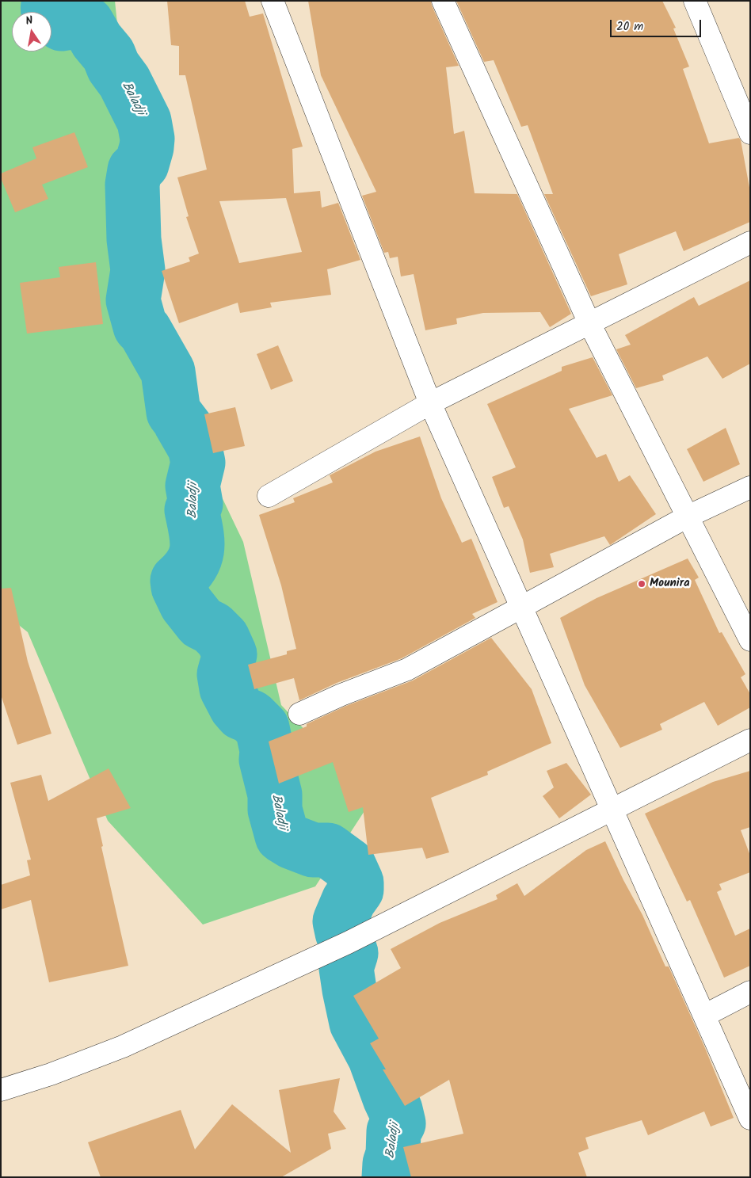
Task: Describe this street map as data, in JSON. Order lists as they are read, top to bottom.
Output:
{
  "water": ["Baladji"],
  "places": ["Mounira"],
  "scale_bar": "20 m",
  "north": "top"
}
